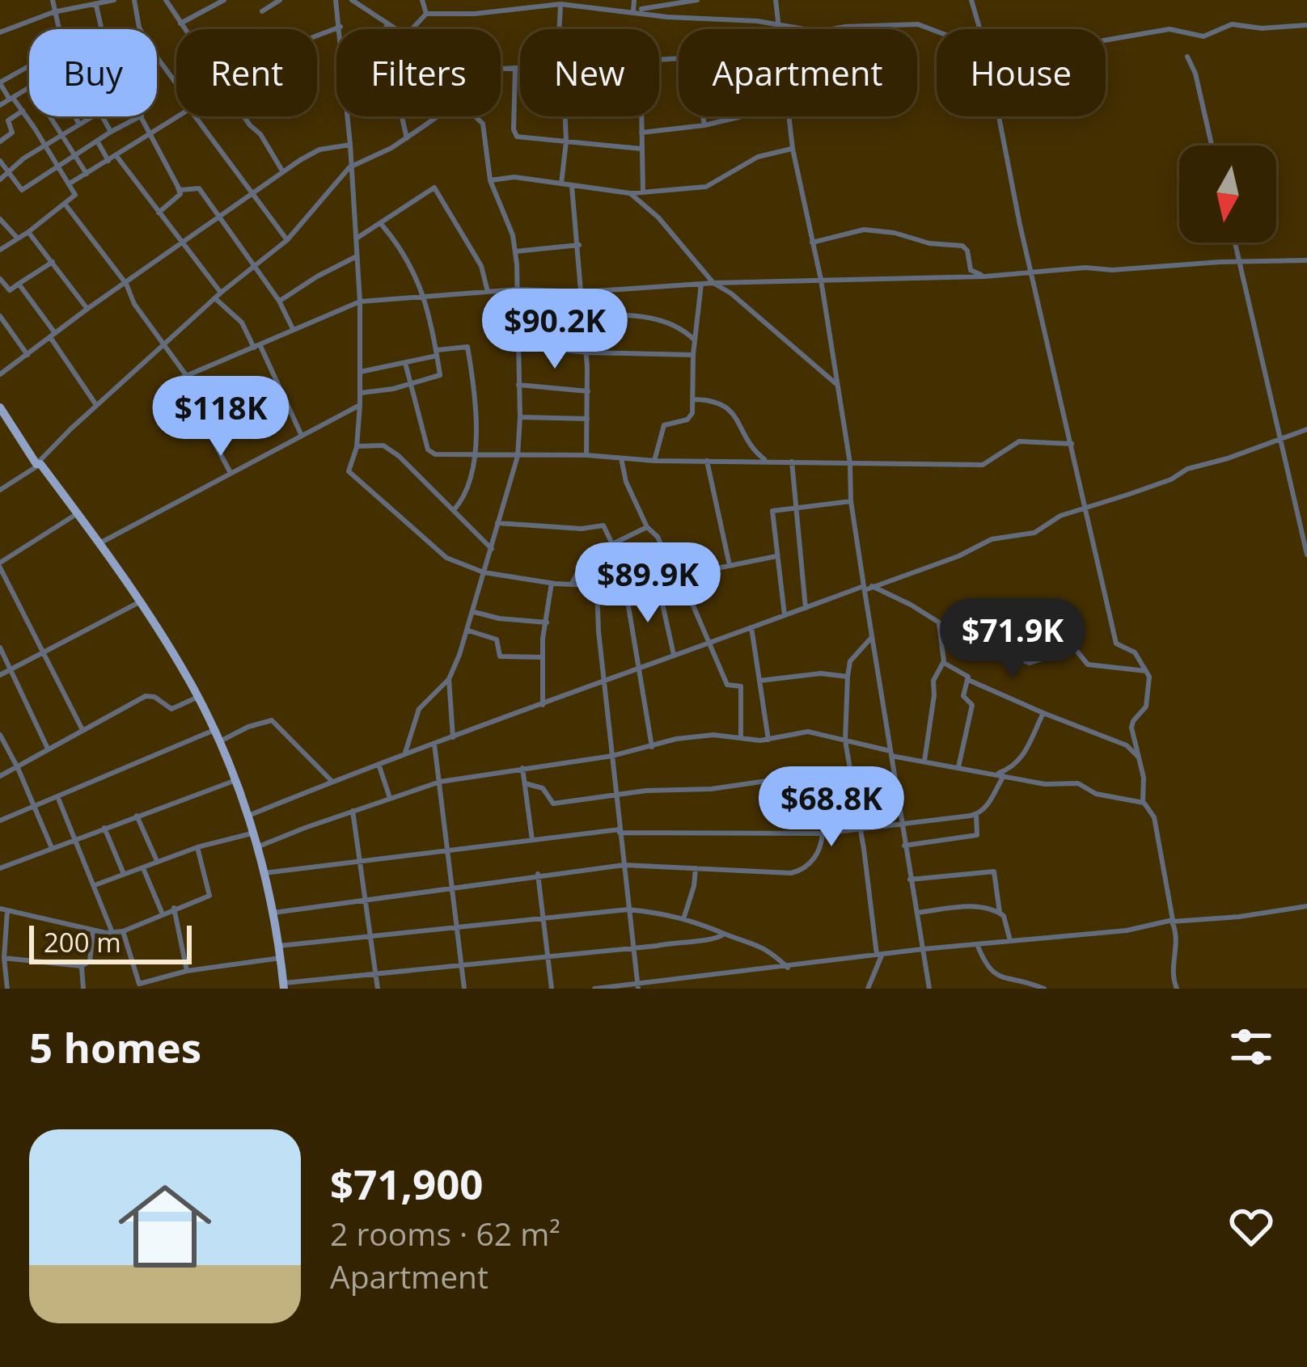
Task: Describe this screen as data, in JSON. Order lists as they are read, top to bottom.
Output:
{
  "scale_bar": "200 m",
  "north": "bottom",
  "page": {
    "chip": [
      "Buy",
      "Rent",
      "Filters",
      "New",
      "Apartment",
      "House"
    ],
    "price": [
      "$90.2K",
      "$118K",
      "$89.9K",
      "$71.9K",
      "$68.8K"
    ],
    "scale": "200 m",
    "heading": "5 homes",
    "list": [
      {
        "name": "$71,900",
        "note": "2 rooms · 62 m² · Apartment"
      }
    ]
  }
}
